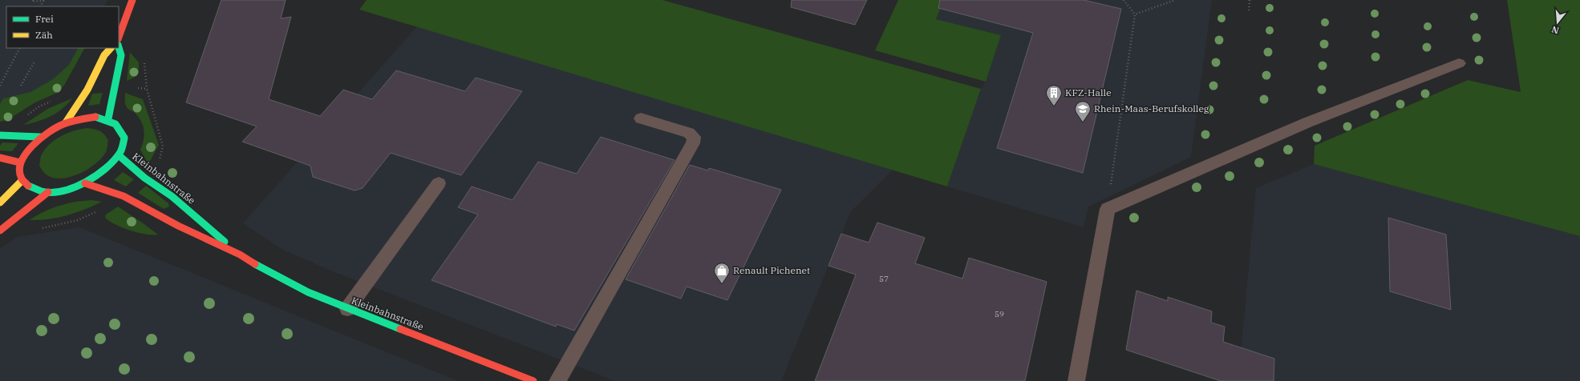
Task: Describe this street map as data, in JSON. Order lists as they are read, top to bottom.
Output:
{
  "streets": {
    "street": ["Kleinbahnstraße"]
  },
  "places": {
    "building": ["KFZ-Halle"],
    "school or university": ["Rhein-Maas-Berufskolleg"],
    "shop": ["Renault Pichenet"]
  },
  "house_numbers": ["57", "59"],
  "legend": ["Frei", "Zäh"],
  "north": "bottom"
}
